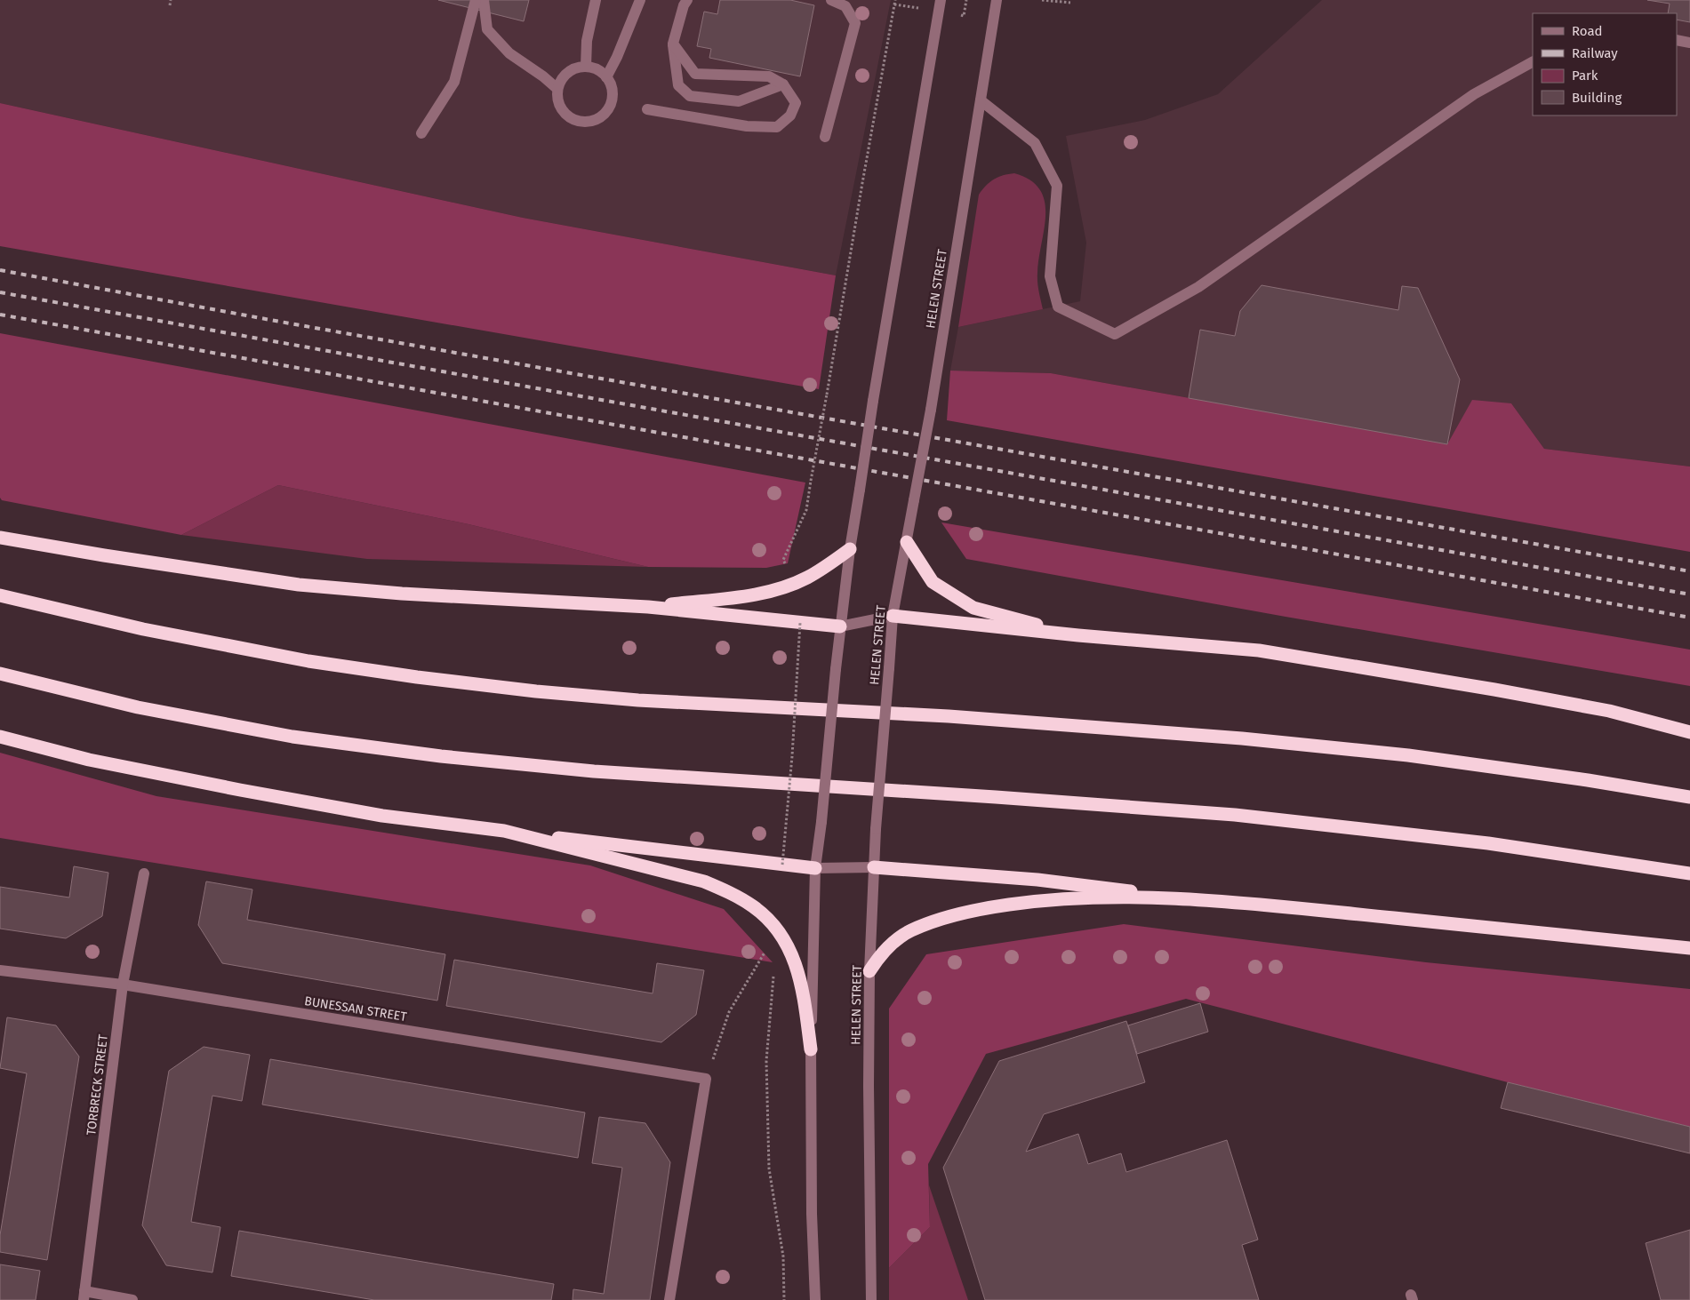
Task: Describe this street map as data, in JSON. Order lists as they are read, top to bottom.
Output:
{
  "streets": {
    "street": ["HELEN STREET", "BUNESSAN STREET", "TORBRECK STREET"]
  },
  "crossings": [
    ["BUNESSAN STREET", "TORBRECK STREET"]
  ],
  "legend": [
    "Road",
    "Railway",
    "Park",
    "Building"
  ]
}
